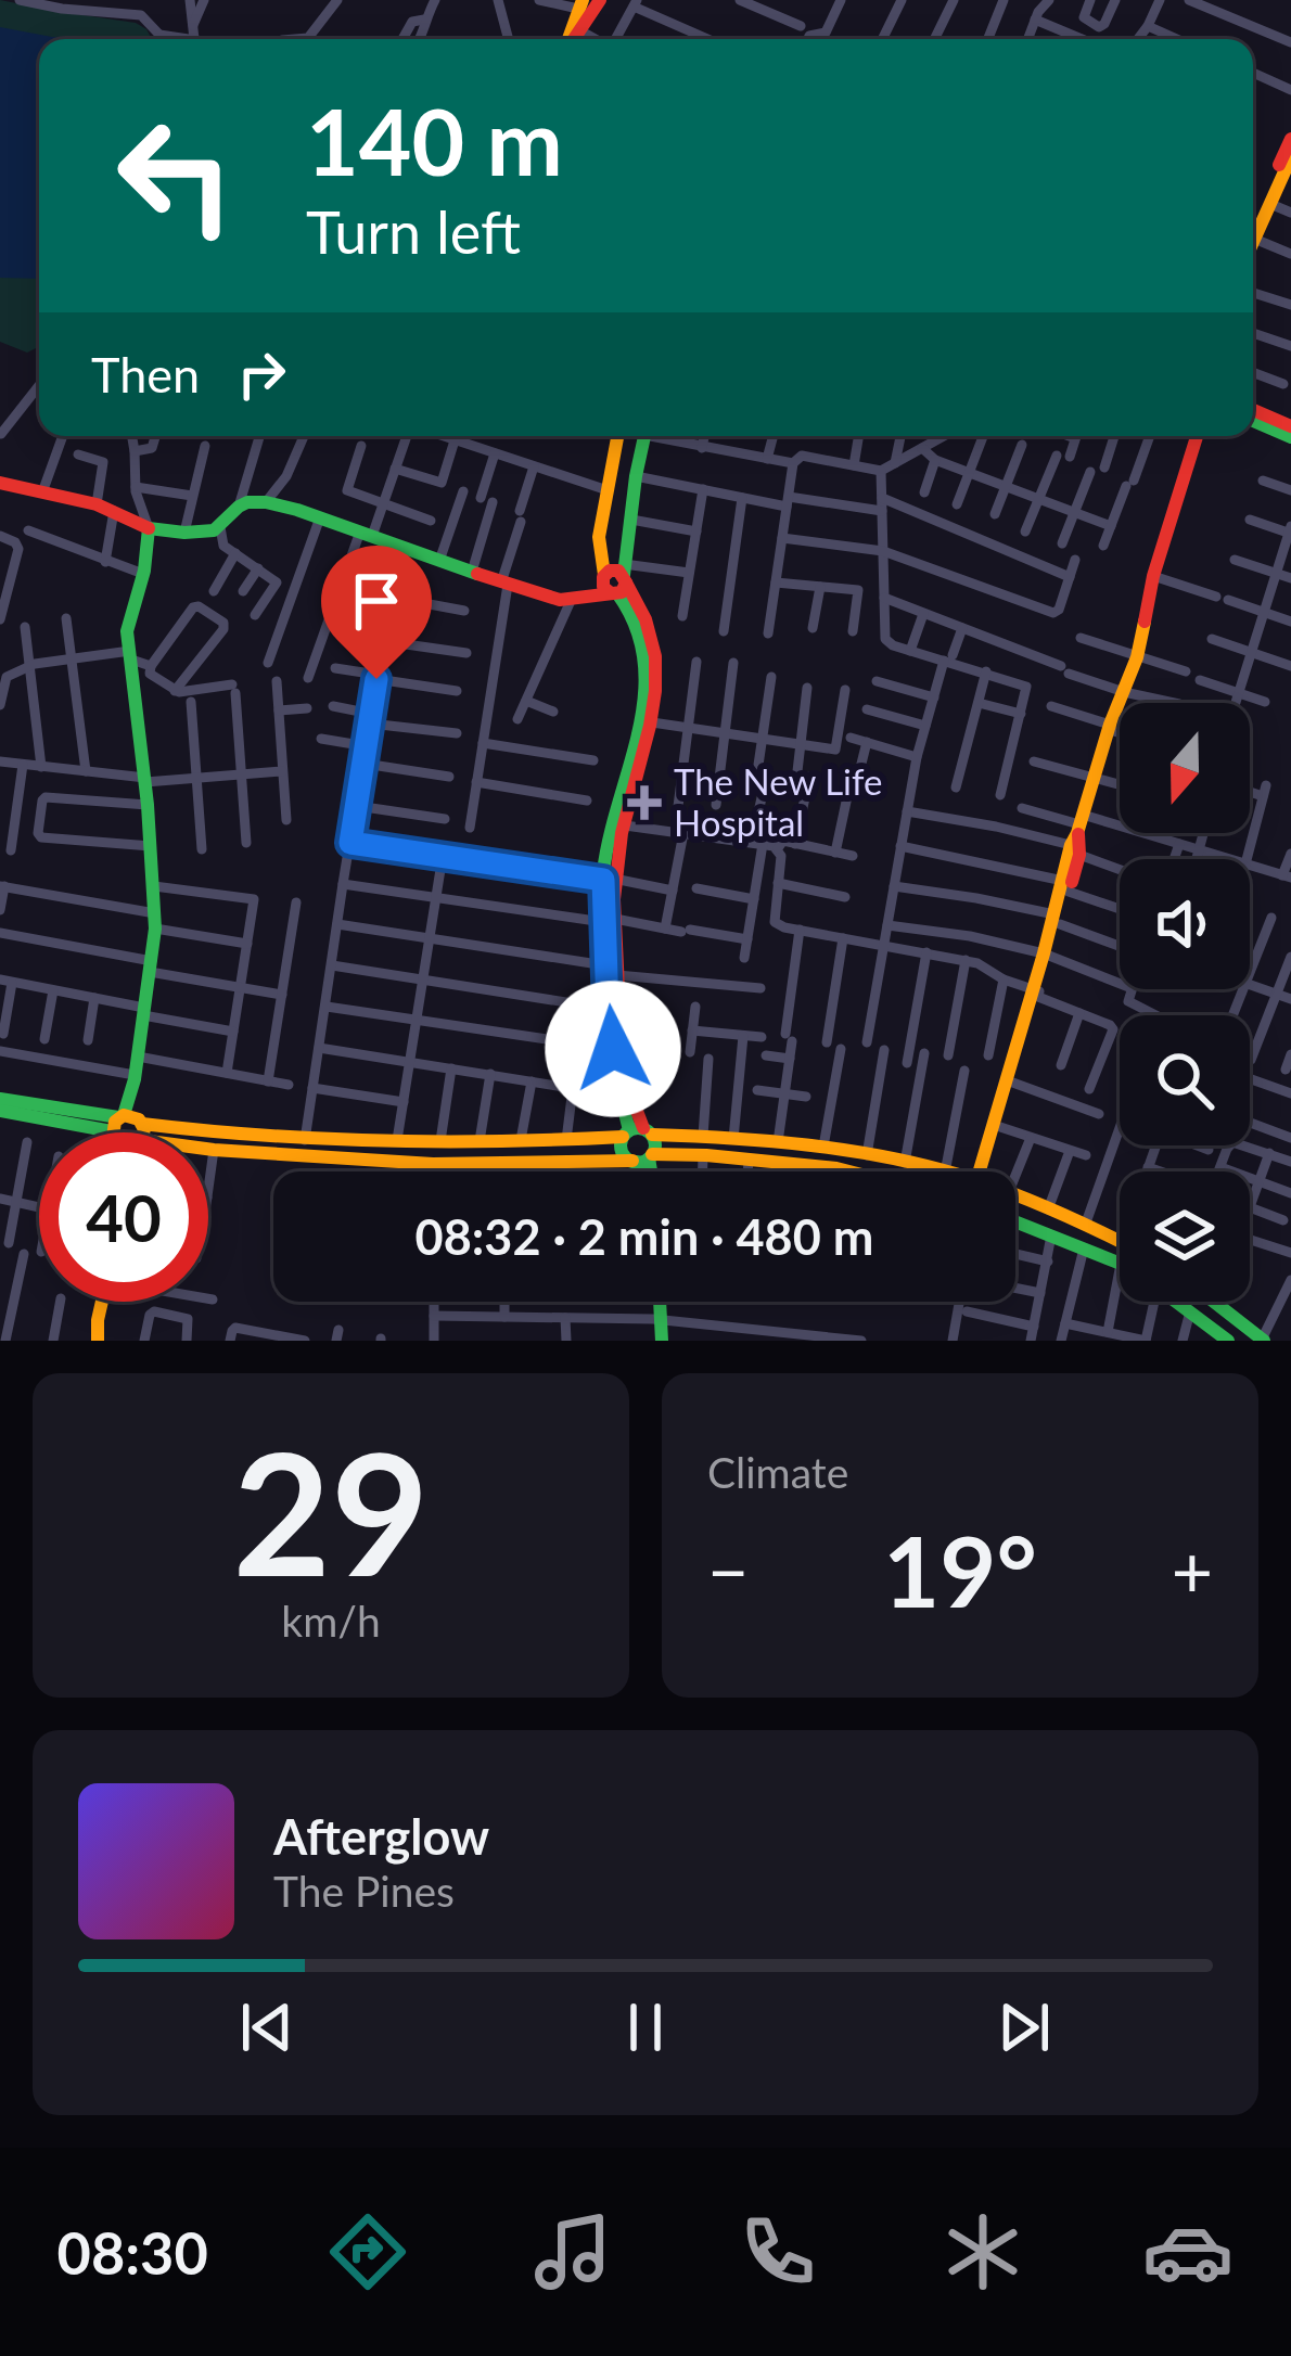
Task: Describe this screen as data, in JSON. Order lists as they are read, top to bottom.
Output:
{
  "places": {
    "health": ["The New Life Hospital"]
  },
  "north": "bottom",
  "page": {
    "turn": ["140 m", "Turn left"],
    "then": "Then",
    "limit": "40",
    "trip": "08:32 · 2 min · 480 m",
    "tile": [
      ["29", "km/h"],
      "Climate"
    ],
    "heat": ["−", "19°", "+"],
    "song": ["Afterglow", "The Pines"],
    "tabs": "08:30"
  }
}
